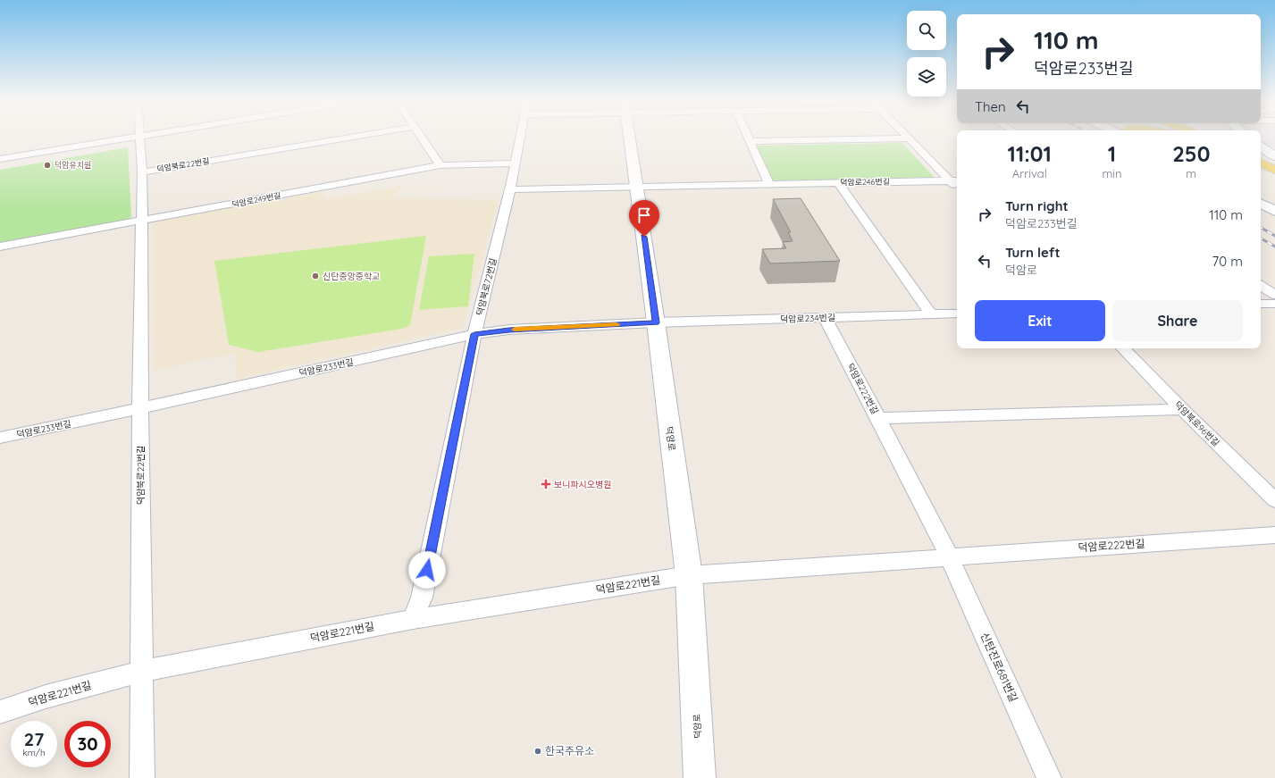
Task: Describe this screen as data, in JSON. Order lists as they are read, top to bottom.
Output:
{
  "streets": {
    "street": [
      "덕암북로22번길",
      "덕암로246번길",
      "덕암로249번길",
      "덕암북로72번길",
      "덕암로234번길",
      "덕암로233번길",
      "덕암로222번길",
      "덕암북로96번길",
      "덕암로",
      "덕암로221번길",
      "신탄진로681번길"
    ]
  },
  "crossings": [
    ["덕암북로22번길", "덕암로249번길"],
    ["덕암북로22번길", "덕암로233번길"],
    ["덕암북로22번길", "덕암로221번길"],
    ["덕암로246번길", "덕암북로72번길"],
    ["덕암로246번길", "덕암로"],
    ["덕암로249번길", "덕암북로72번길"],
    ["덕암북로72번길", "덕암로233번길"],
    ["덕암북로72번길", "덕암로221번길"],
    ["덕암로234번길", "덕암로233번길"],
    ["덕암로234번길", "덕암로222번길"],
    ["덕암로234번길", "덕암로"],
    ["덕암로233번길", "덕암로"],
    ["덕암로222번길", "덕암로"],
    ["덕암로222번길", "덕암로221번길"],
    ["덕암로222번길", "신탄진로681번길"],
    ["덕암로", "덕암로221번길"]
  ],
  "places": {
    "other": ["덕암유치원", "신탄중앙중학교", "한국주유소"],
    "health": ["보니파시오병원"]
  },
  "page": {
    "turn": ["110 m", "덕암로233번길"],
    "then": "Then",
    "eta": [
      "11:01",
      "Arrival",
      "1",
      "min",
      "250",
      "m"
    ],
    "list": [
      {
        "name": "Turn right",
        "note": "덕암로233번길",
        "value": "110 m"
      },
      {
        "name": "Turn left",
        "note": "덕암로",
        "value": "70 m"
      }
    ],
    "buttons": ["Exit", "Share"],
    "speed": "27 km/h",
    "limit": "30"
  }
}
